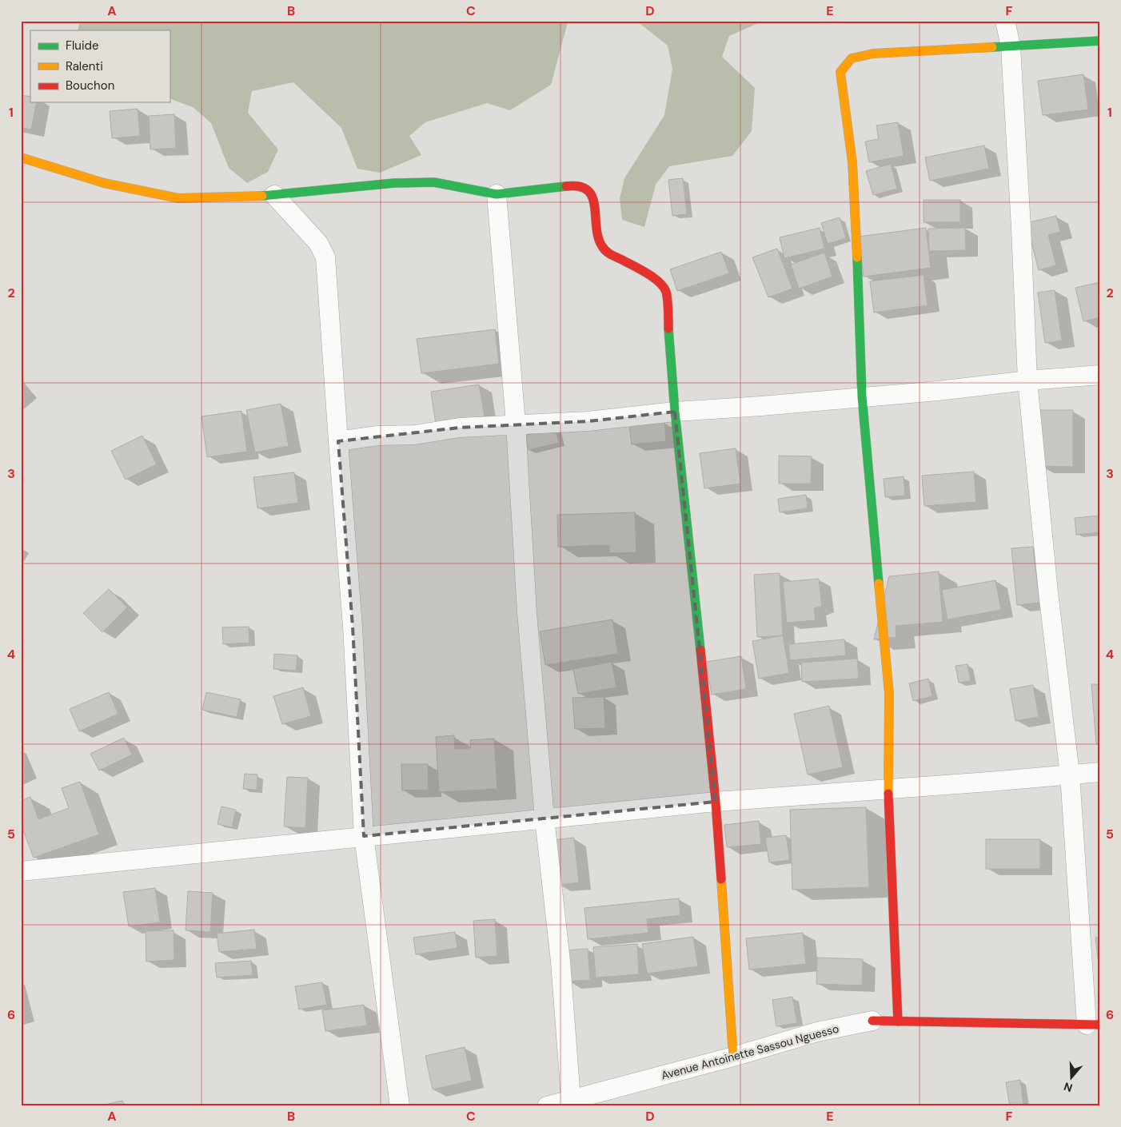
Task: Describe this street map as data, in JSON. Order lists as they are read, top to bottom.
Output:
{
  "streets": {
    "street": ["Avenue Antoinette Sassou Nguesso"]
  },
  "legend": ["Fluide", "Ralenti", "Bouchon"],
  "north": "bottom",
  "grid": {
    "columns": [
      "A",
      "B",
      "C",
      "D",
      "E",
      "F"
    ],
    "rows": [
      "1",
      "2",
      "3",
      "4",
      "5",
      "6"
    ]
  }
}
